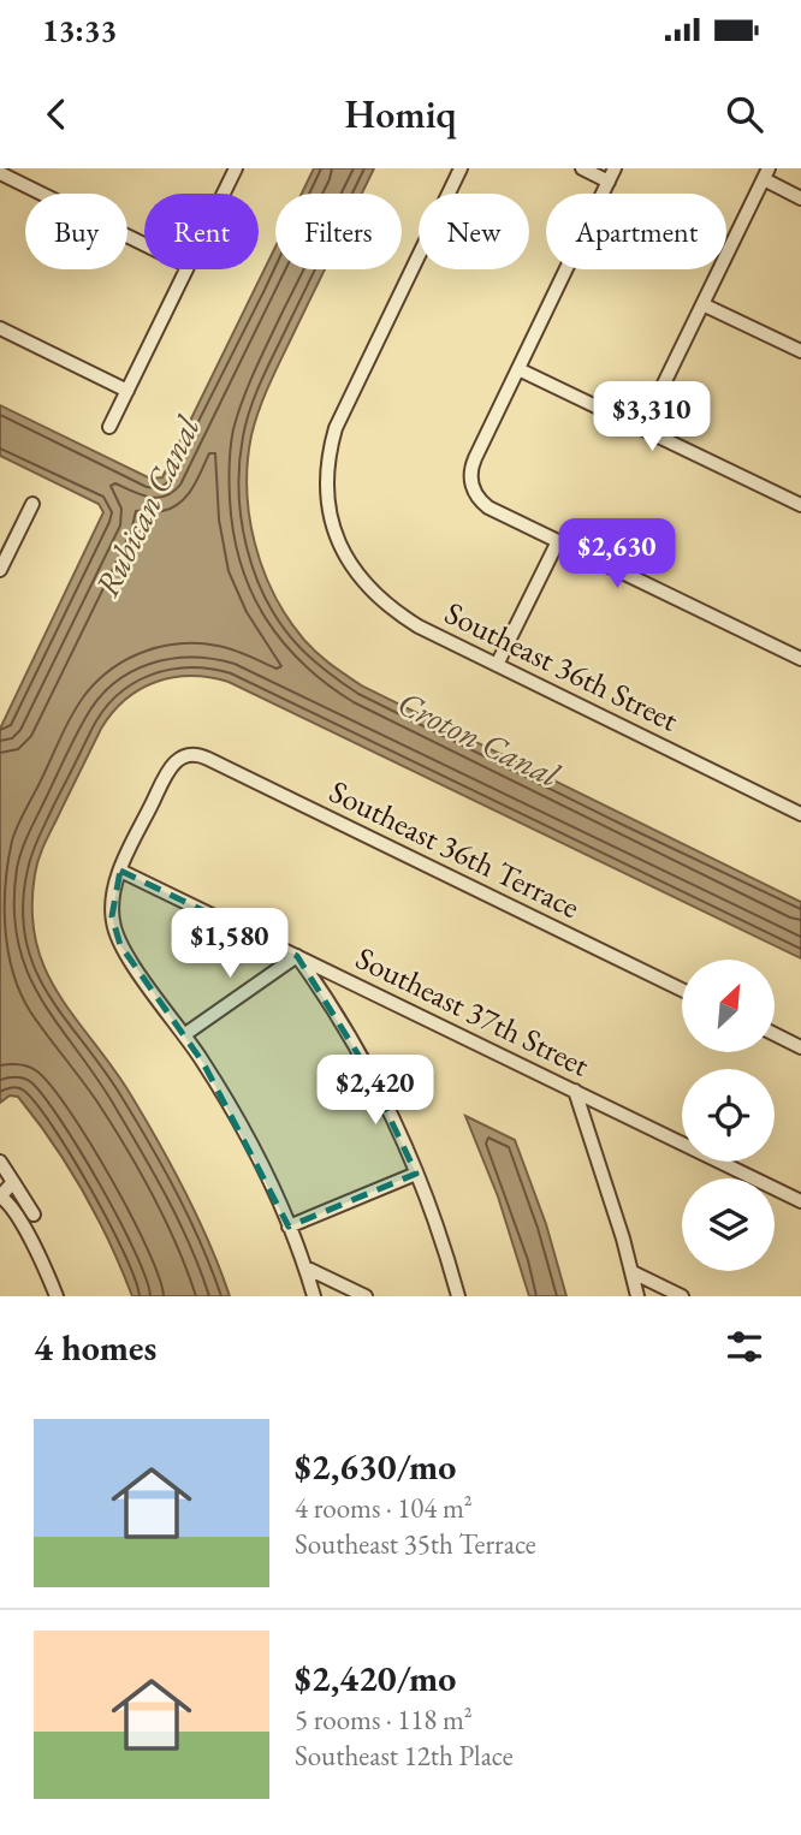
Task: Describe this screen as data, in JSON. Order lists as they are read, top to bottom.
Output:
{
  "streets": {
    "street": ["Southeast 36th Street", "Southeast 36th Terrace", "Southeast 37th Street"]
  },
  "crossings": [
    ["Southeast 36th Terrace", "Southeast 37th Street"]
  ],
  "water": ["Rubican Canal", "Croton Canal"],
  "north": "top right",
  "page": {
    "status": "13:33",
    "header": "Homiq",
    "chip": [
      "Buy",
      "Rent",
      "Filters",
      "New",
      "Apartment"
    ],
    "price": [
      "$3,310",
      "$2,630",
      "$1,580",
      "$2,420"
    ],
    "heading": "4 homes",
    "list": [
      {
        "name": "$2,630/mo",
        "note": "4 rooms · 104 m² · Southeast 35th Terrace"
      },
      {
        "name": "$2,420/mo",
        "note": "5 rooms · 118 m² · Southeast 12th Place"
      }
    ]
  }
}
